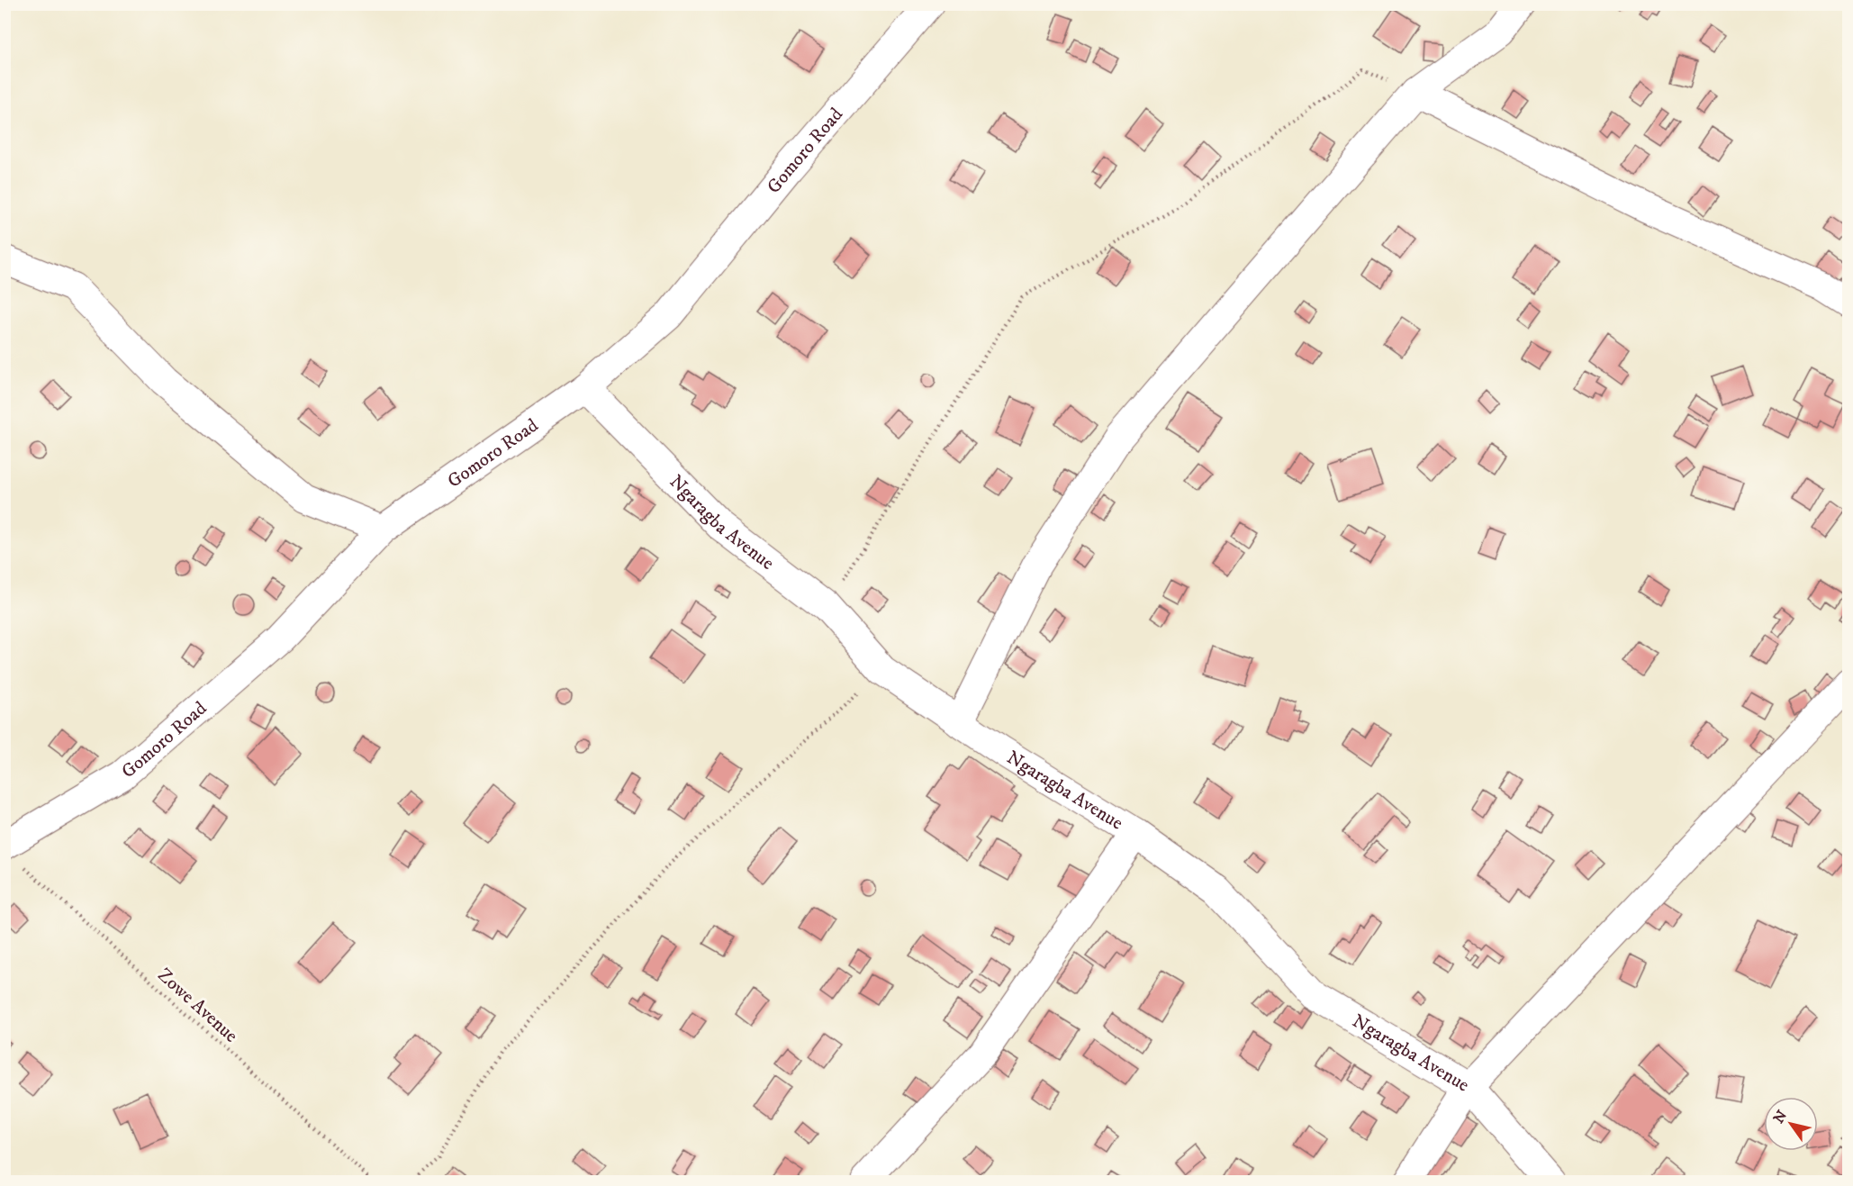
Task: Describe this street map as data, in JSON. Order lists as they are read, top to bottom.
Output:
{
  "streets": {
    "street": ["Gomoro Road", "Ngaragba Avenue"],
    "path": ["Zowe Avenue"]
  },
  "crossings": [
    ["Gomoro Road", "Ngaragba Avenue"],
    ["Gomoro Road", "Zowe Avenue"]
  ],
  "north": "top left"
}
